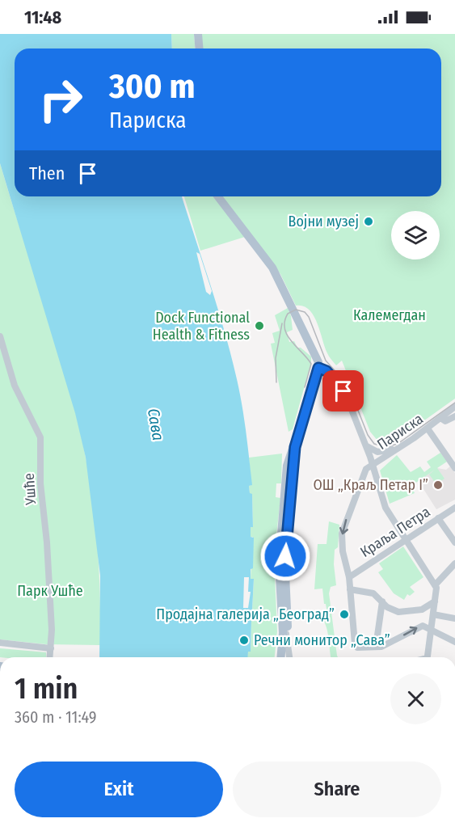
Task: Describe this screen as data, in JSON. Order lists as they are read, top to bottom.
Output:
{
  "streets": {
    "street": ["Париска", "Ушће", "Краља Петра"]
  },
  "water": ["Сава"],
  "parks": ["Калемегдан", "Парк Ушће"],
  "places": [
    "Војни музеј",
    "Dock Functional Health & Fitness",
    "ОШ „Краљ Петар I”",
    "Продајна галерија „Београд”",
    "Речни монитор „Сава”"
  ],
  "page": {
    "status": "11:48",
    "turn": ["300 m", "Париска"],
    "then": "Then",
    "heading": ["1 min", "360 m · 11:49"],
    "buttons": ["Exit", "Share"]
  }
}
